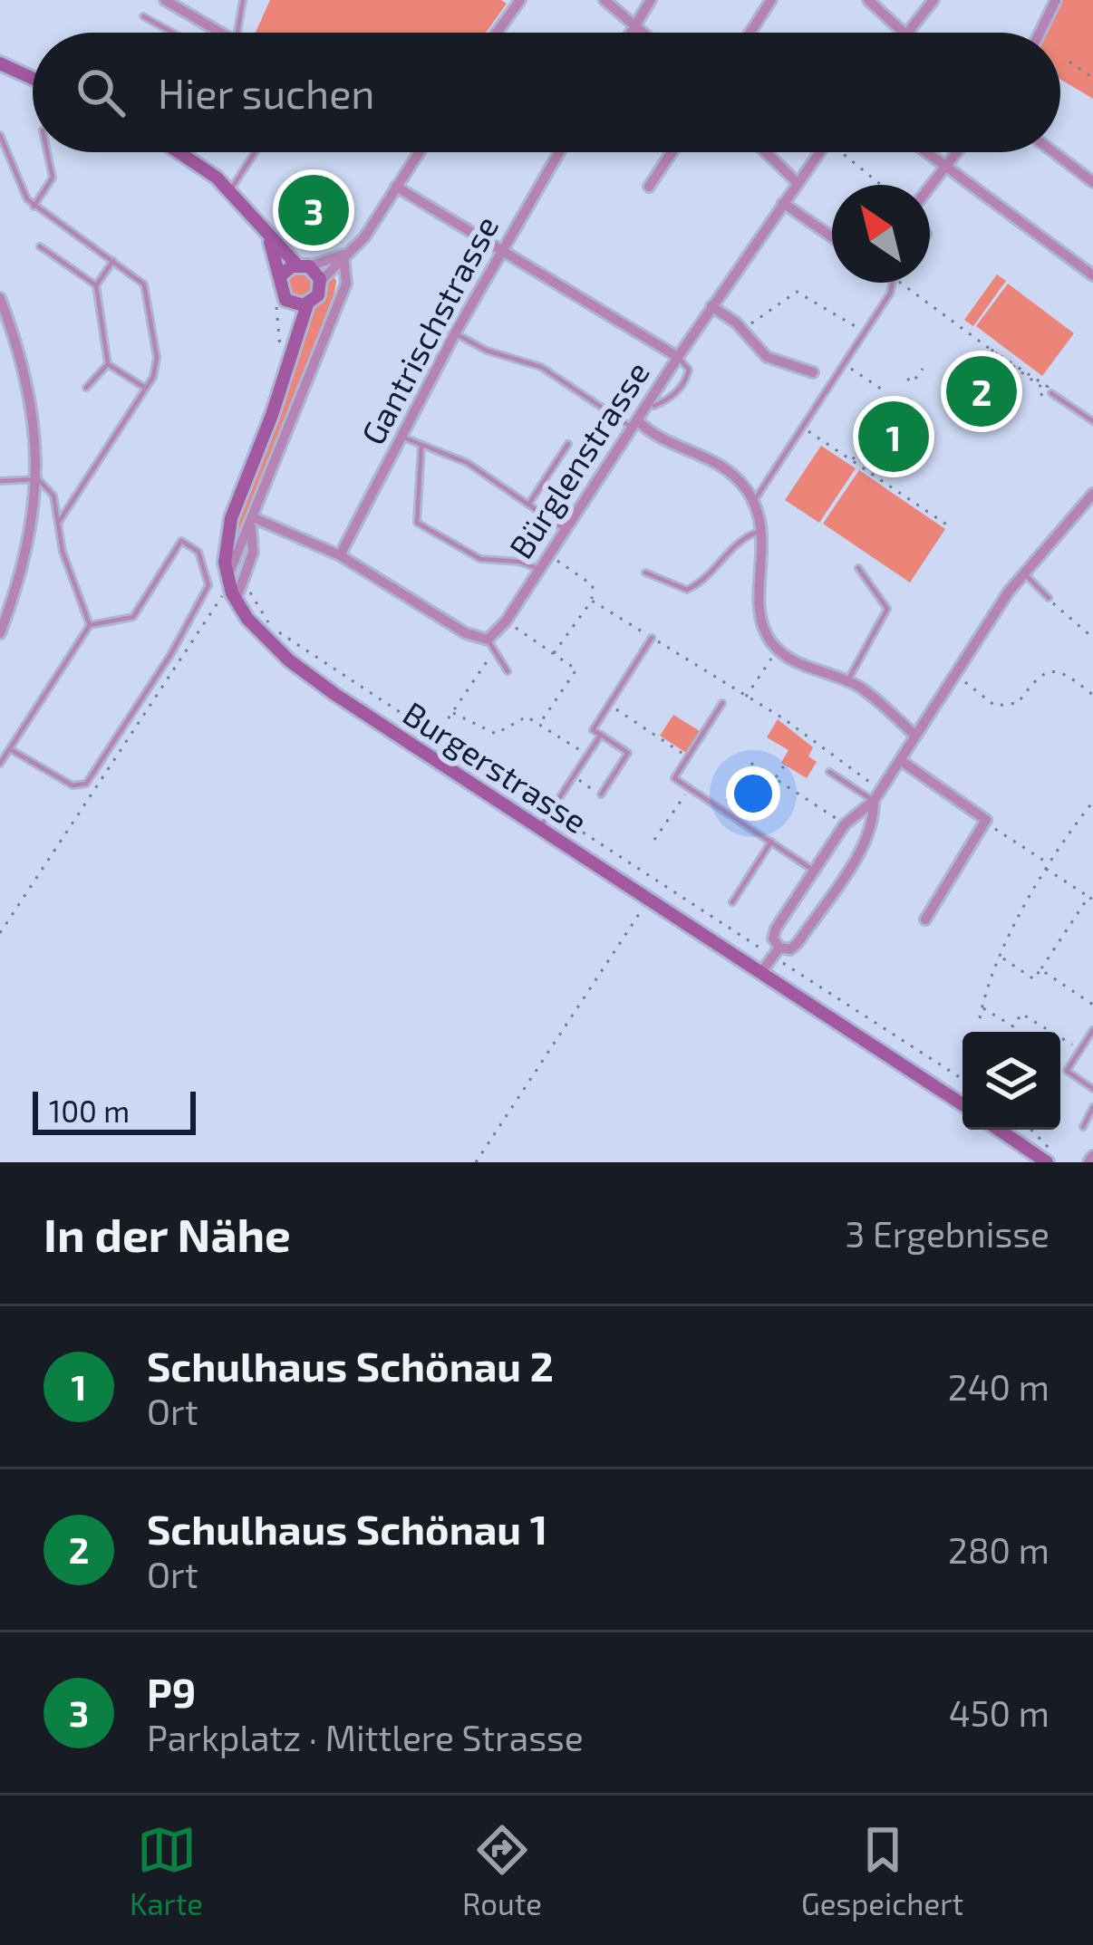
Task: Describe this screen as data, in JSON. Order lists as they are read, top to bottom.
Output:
{
  "streets": {
    "main road": ["Burgerstrasse"],
    "street": ["Gantrischstrasse", "Bürglenstrasse"]
  },
  "scale_bar": "100 m",
  "north": "top left",
  "page": {
    "search": "Hier suchen",
    "pins": ["3", "2", "1"],
    "scale": "100 m",
    "heading": ["In der Nähe", "3 Ergebnisse"],
    "list": [
      {
        "mark": "1",
        "name": "Schulhaus Schönau 2",
        "note": "Ort",
        "value": "240 m"
      },
      {
        "mark": "2",
        "name": "Schulhaus Schönau 1",
        "note": "Ort",
        "value": "280 m"
      },
      {
        "mark": "3",
        "name": "P9",
        "note": "Parkplatz · Mittlere Strasse",
        "value": "450 m"
      }
    ],
    "nav": ["Karte", "Route", "Gespeichert"]
  }
}
